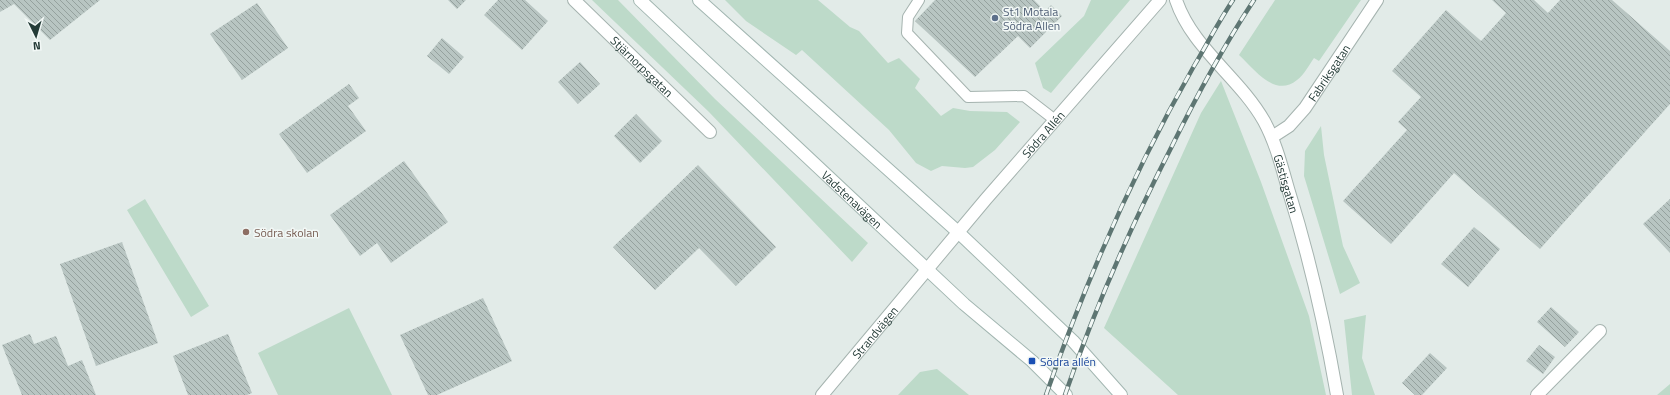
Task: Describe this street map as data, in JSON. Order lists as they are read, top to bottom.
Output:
{
  "streets": {
    "street": [
      "Stjärnorpsgatan",
      "Fabriksgatan",
      "Södra Allén",
      "Gästisgatan",
      "Vadstenavägen",
      "Strandvägen"
    ]
  },
  "crossings": [
    ["Fabriksgatan", "Gästisgatan"],
    ["Södra Allén", "Vadstenavägen"],
    ["Södra Allén", "Strandvägen"],
    ["Vadstenavägen", "Strandvägen"]
  ],
  "places": {
    "other": ["St1 Motala Södra Allen", "Södra skolan"],
    "transit": ["Södra allén"]
  },
  "north": "bottom"
}
